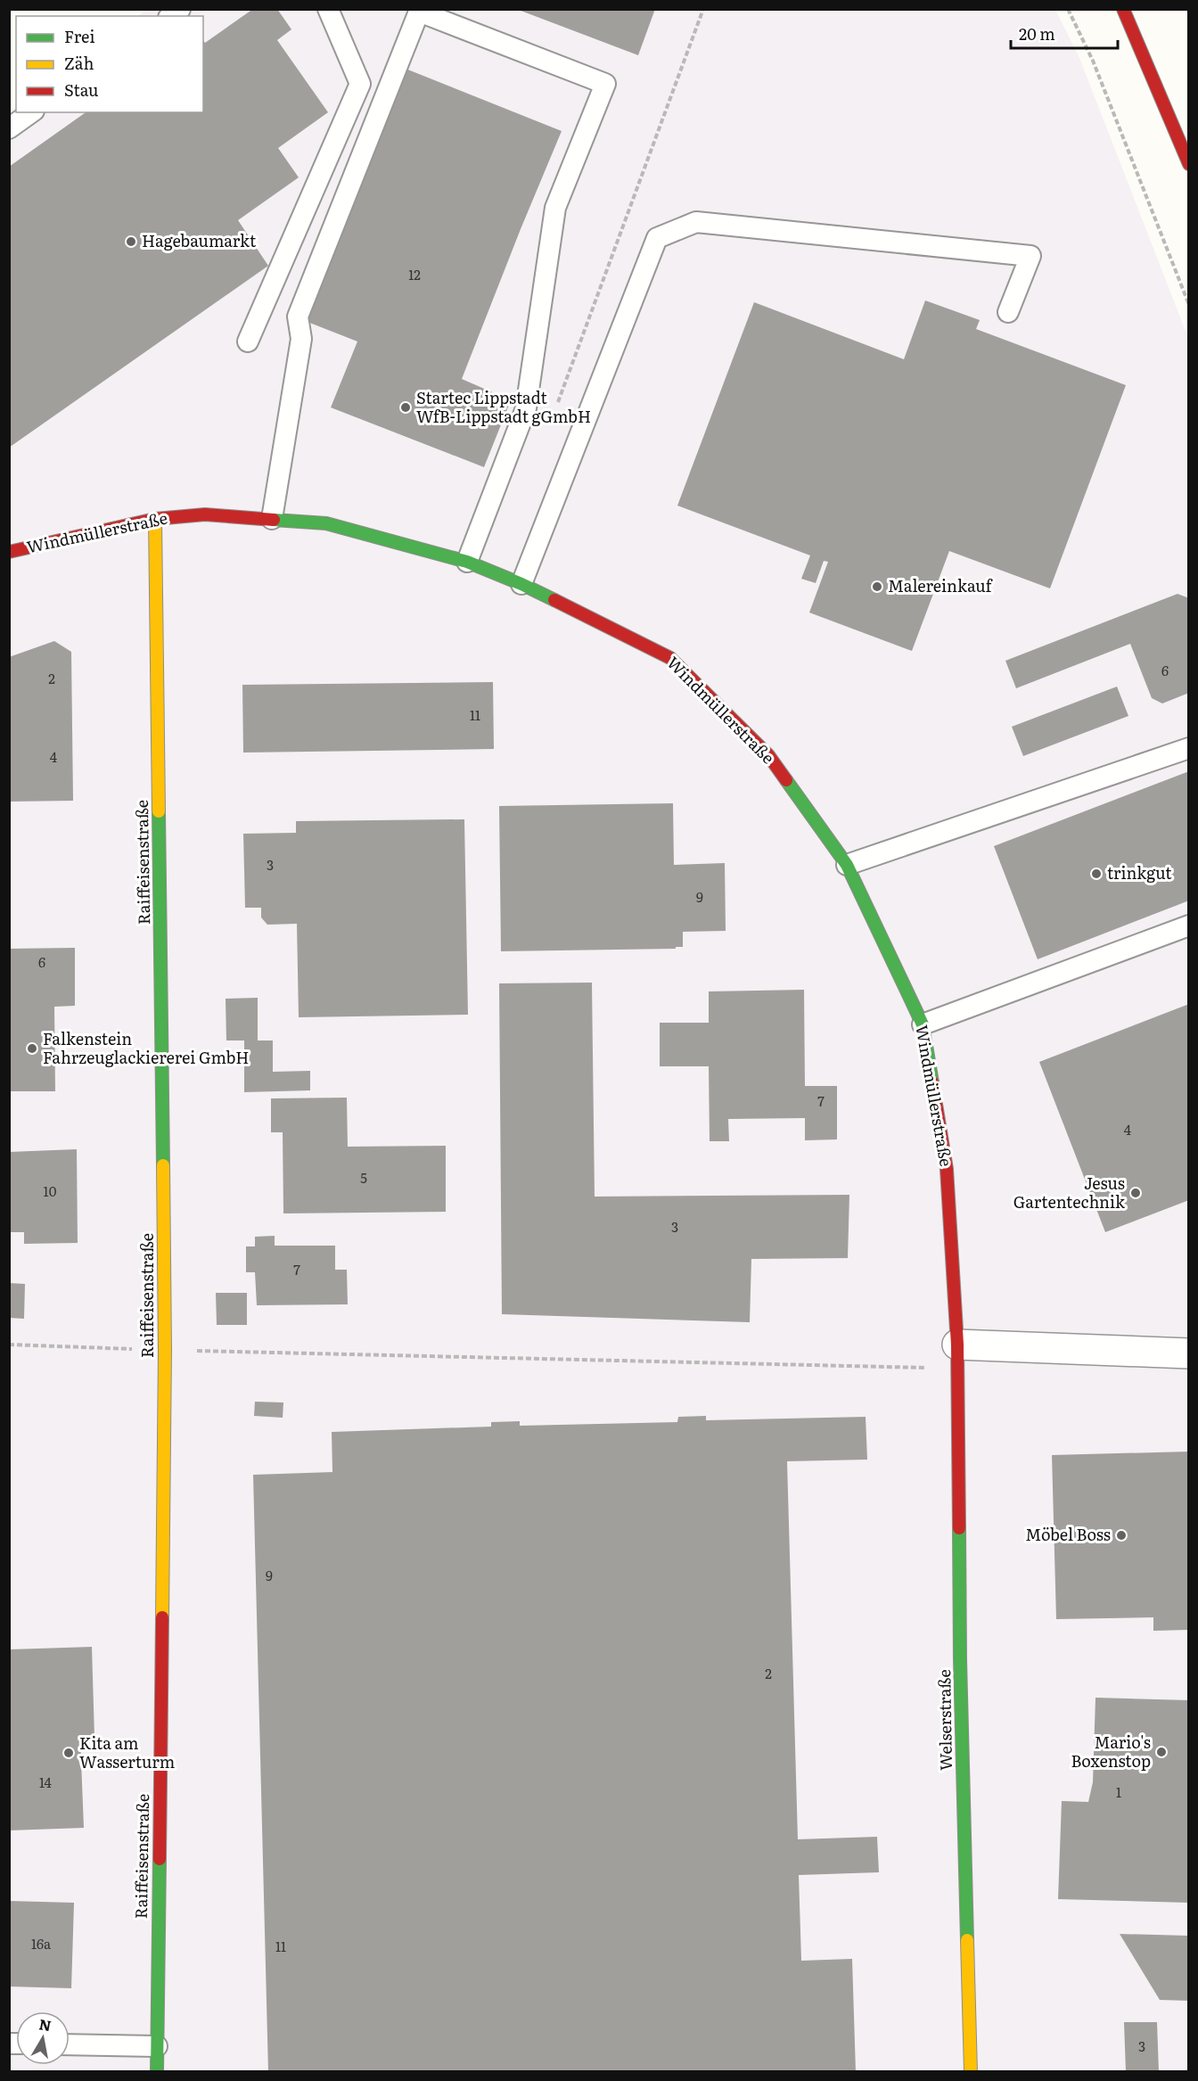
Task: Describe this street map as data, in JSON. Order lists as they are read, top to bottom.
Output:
{
  "streets": {
    "street": ["Windmüllerstraße", "Raiffeisenstraße", "Welserstraße"]
  },
  "crossings": [
    ["Windmüllerstraße", "Raiffeisenstraße"],
    ["Windmüllerstraße", "Welserstraße"]
  ],
  "places": [
    "Hagebaumarkt",
    "Startec Lippstadt WfB-Lippstadt gGmbH",
    "Malereinkauf",
    "trinkgut",
    "Falkenstein Fahrzeuglackiererei GmbH",
    "Jesus Gartentechnik",
    "Möbel Boss",
    "Mario's Boxenstop",
    "Kita am Wasserturm"
  ],
  "house_numbers": [
    "12",
    "6",
    "2",
    "11",
    "4",
    "3",
    "9",
    "6",
    "7",
    "4",
    "5",
    "10",
    "3",
    "7",
    "9",
    "2",
    "14",
    "1",
    "16a",
    "11",
    "3"
  ],
  "legend": ["Frei", "Zäh", "Stau"],
  "scale_bar": "20 m",
  "north": "top"
}
